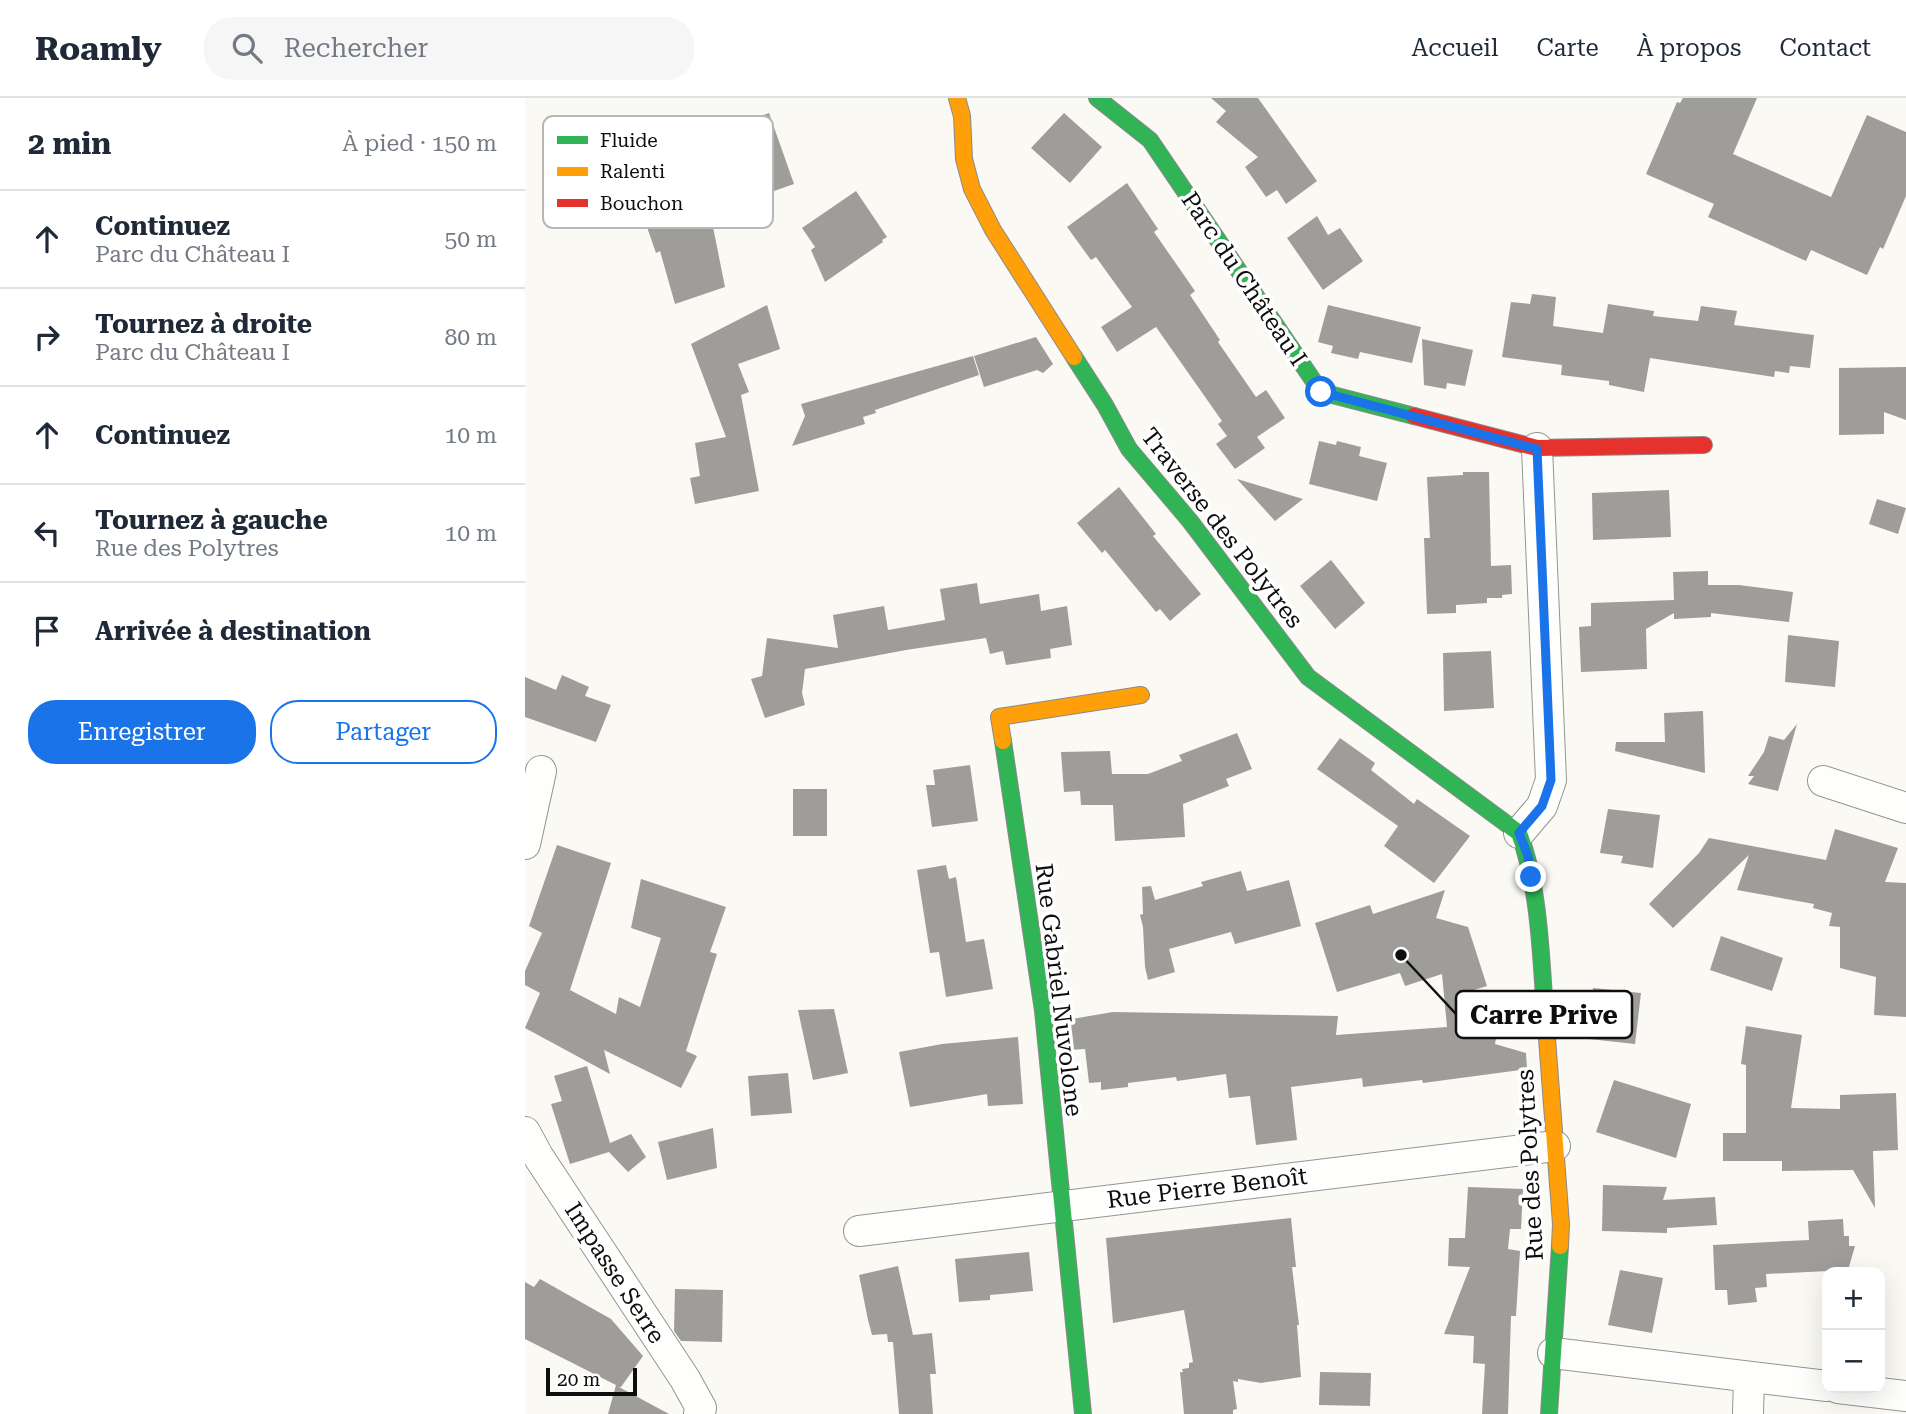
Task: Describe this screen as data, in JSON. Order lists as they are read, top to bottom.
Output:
{
  "streets": {
    "street": [
      "Parc du Château I",
      "Traverse des Polytres",
      "Rue Gabriel Nuvolone",
      "Rue des Polytres",
      "Rue Pierre Benoît",
      "Impasse Serre"
    ]
  },
  "crossings": [
    ["Traverse des Polytres", "Rue des Polytres"],
    ["Rue Gabriel Nuvolone", "Rue Pierre Benoît"],
    ["Rue des Polytres", "Rue Pierre Benoît"]
  ],
  "places": ["Carre Prive"],
  "legend": ["Fluide", "Ralenti", "Bouchon"],
  "scale_bar": "20 m",
  "page": {
    "header": "Roamly",
    "search": "Rechercher",
    "nav": [
      "Accueil",
      "Carte",
      "À propos",
      "Contact"
    ],
    "heading": ["2 min", "À pied · 150 m"],
    "list": [
      ["Continuez", "Parc du Château I", "50 m"],
      ["Tournez à droite", "Parc du Château I", "80 m"],
      ["Continuez", "10 m"],
      ["Tournez à gauche", "Rue des Polytres", "10 m"],
      "Arrivée à destination"
    ],
    "buttons": ["Enregistrer", "Partager"],
    "map_buttons": ["+", "−"],
    "scale": "20 m"
  }
}
